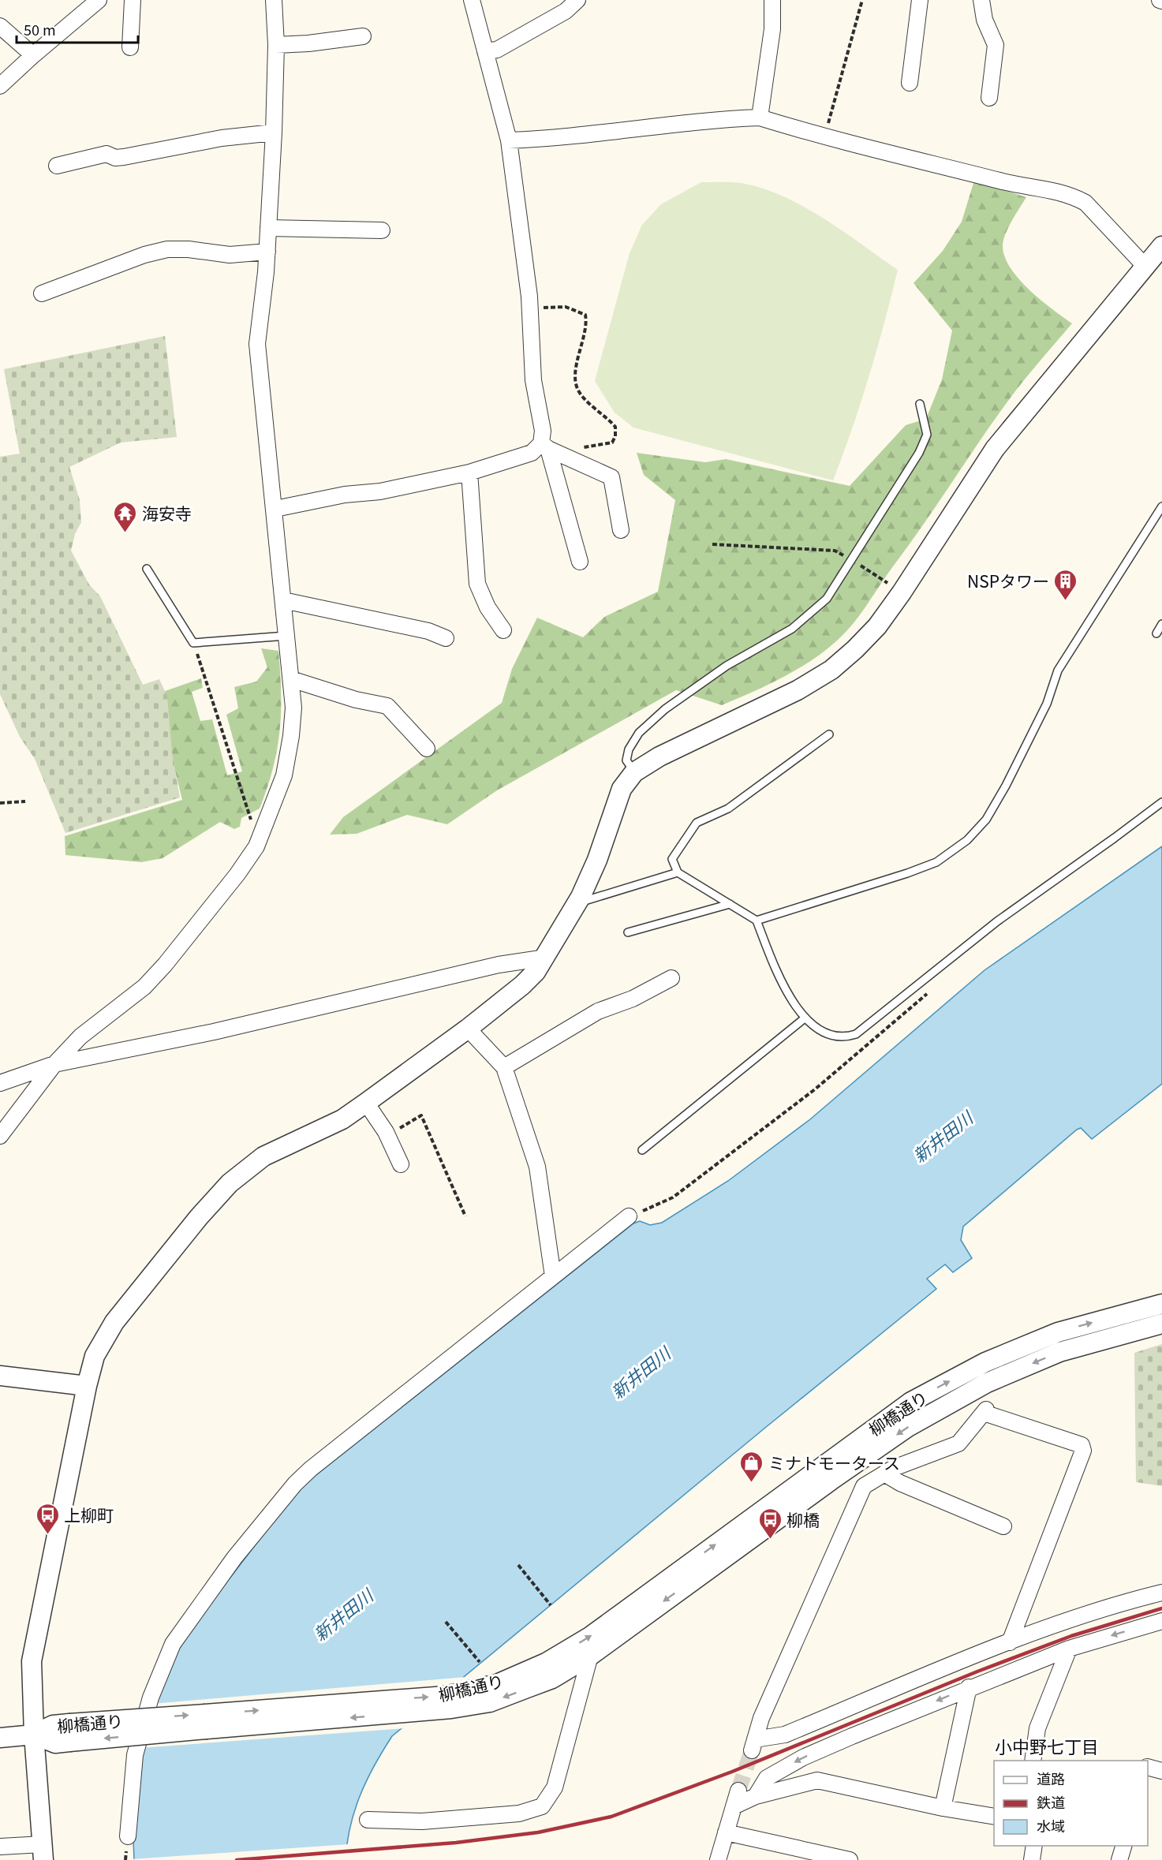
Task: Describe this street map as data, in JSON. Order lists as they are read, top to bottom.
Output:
{
  "streets": {
    "street": ["柳橋通り"]
  },
  "districts": ["小中野七丁目"],
  "water": ["新井田川"],
  "places": {
    "temple": ["海安寺"],
    "building": ["NSPタワー"],
    "shop": ["ミナトモータース"],
    "bus stop": ["上柳町", "柳橋"]
  },
  "legend": ["道路", "鉄道", "水域"],
  "scale_bar": "50 m"
}
